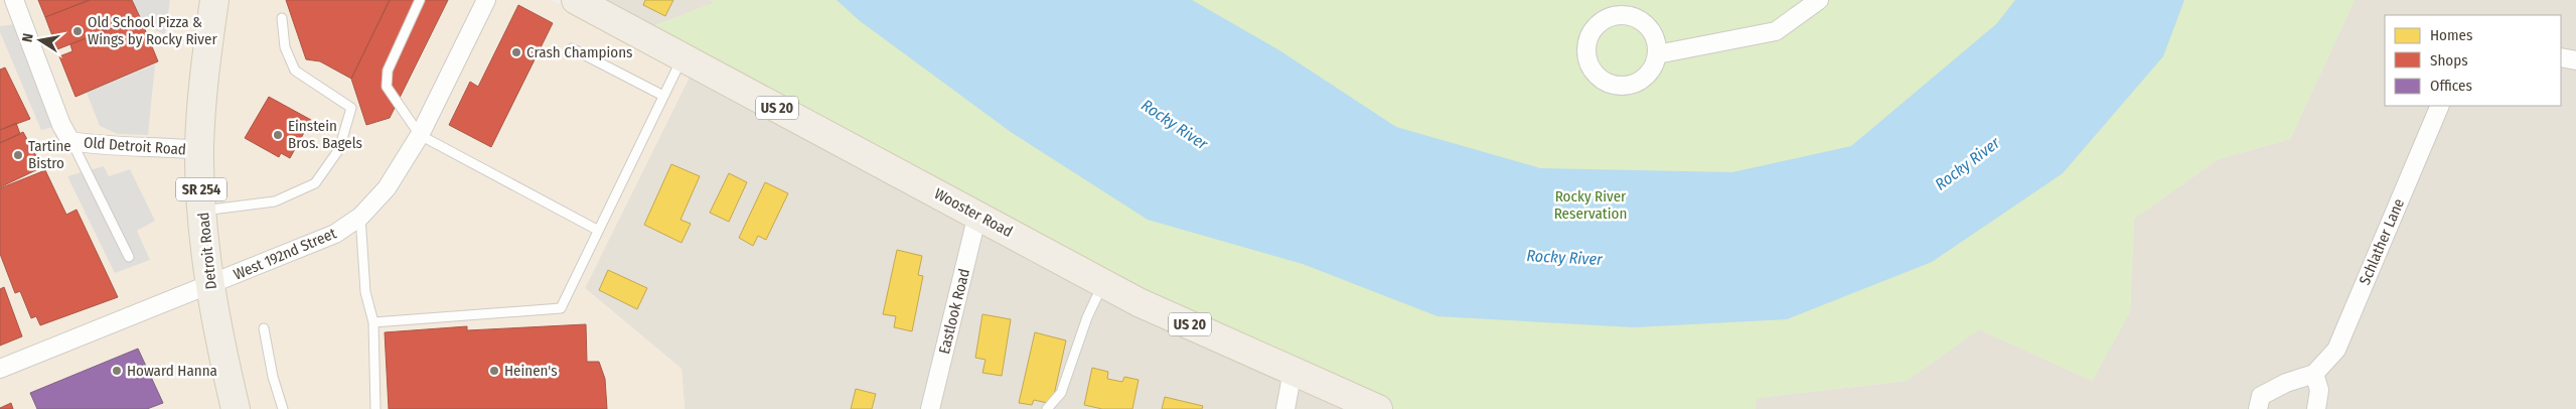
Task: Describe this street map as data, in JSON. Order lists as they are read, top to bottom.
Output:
{
  "streets": {
    "main road": [
      "US 20",
      "SR 254",
      "Wooster Road",
      "Detroit Road"
    ],
    "street": [
      "Old Detroit Road",
      "Schlather Lane",
      "West 192nd Street",
      "Eastlook Road"
    ]
  },
  "crossings": [
    ["Old Detroit Road", "Detroit Road"],
    ["Wooster Road", "Eastlook Road"],
    ["Detroit Road", "West 192nd Street"]
  ],
  "water": ["Rocky River"],
  "parks": ["Rocky River Reservation"],
  "places": [
    "Old School Pizza & Wings by Rocky River",
    "Crash Champions",
    "Einstein Bros. Bagels",
    "Tartine Bistro",
    "Howard Hanna",
    "Heinen's"
  ],
  "legend": ["Homes", "Shops", "Offices"],
  "north": "left"
}
